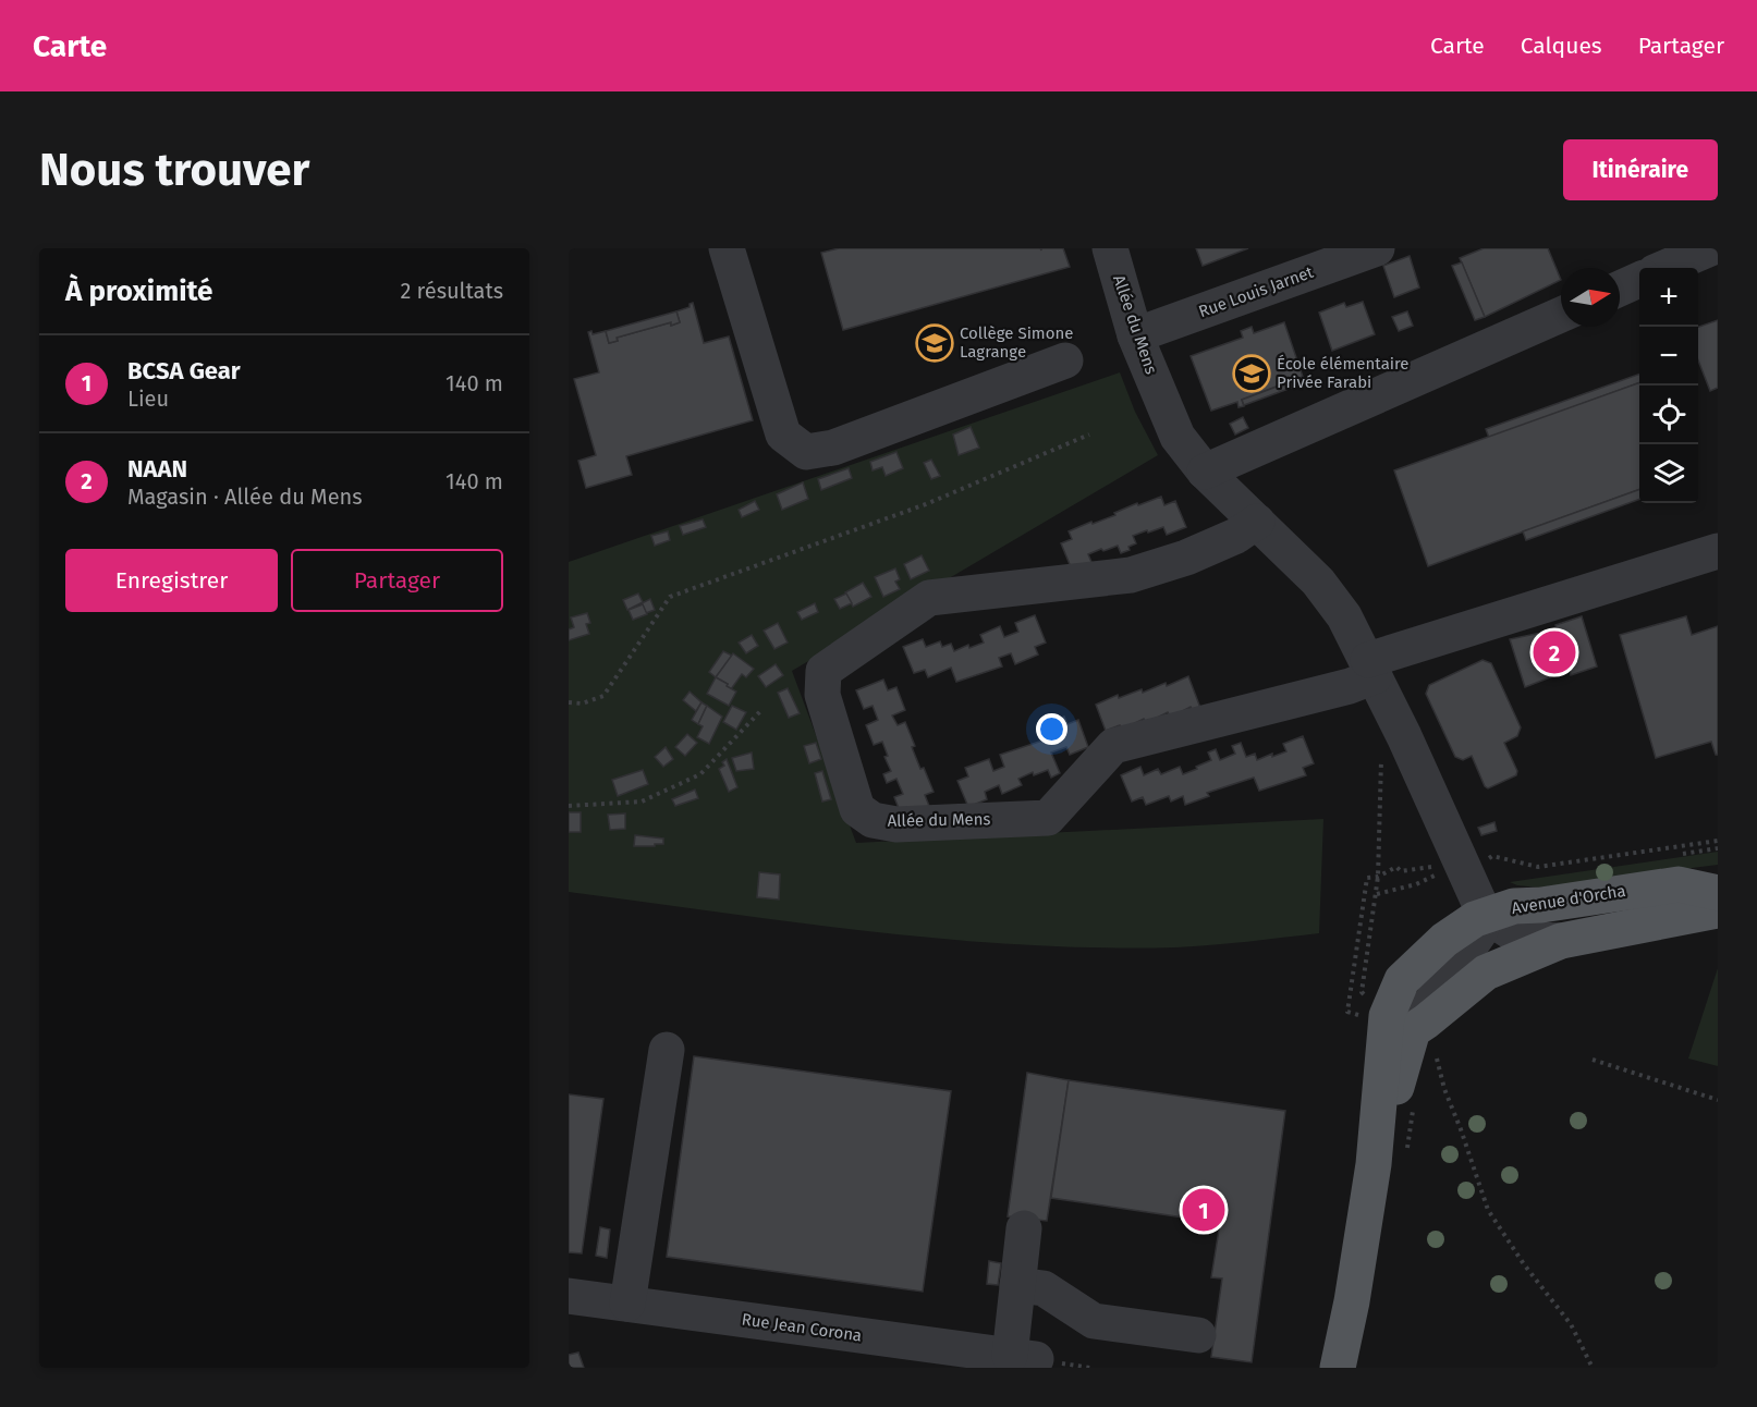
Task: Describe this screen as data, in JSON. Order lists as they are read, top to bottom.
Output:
{
  "streets": {
    "main road": ["Avenue d'Orcha"],
    "street": ["Rue Louis Jarnet", "Allée du Mens", "Rue Jean Corona"]
  },
  "crossings": [
    ["Rue Louis Jarnet", "Allée du Mens"],
    ["Allée du Mens", "Avenue d'Orcha"]
  ],
  "places": {
    "school or university": ["Collège Simone Lagrange", "École élémentaire Privée Farabi"]
  },
  "north": "right",
  "page": {
    "header": "Carte",
    "nav": ["Carte", "Calques", "Partager"],
    "buttons": [
      "Itinéraire",
      ["Enregistrer", "Partager"]
    ],
    "title": "Nous trouver",
    "heading": ["À proximité", "2 résultats"],
    "map_buttons": ["+", "−"],
    "list": [
      {
        "mark": "1",
        "name": "BCSA Gear",
        "note": "Lieu",
        "value": "140 m"
      },
      {
        "mark": "2",
        "name": "NAAN",
        "note": "Magasin · Allée du Mens",
        "value": "140 m"
      }
    ],
    "pins": ["2", "1"]
  }
}
